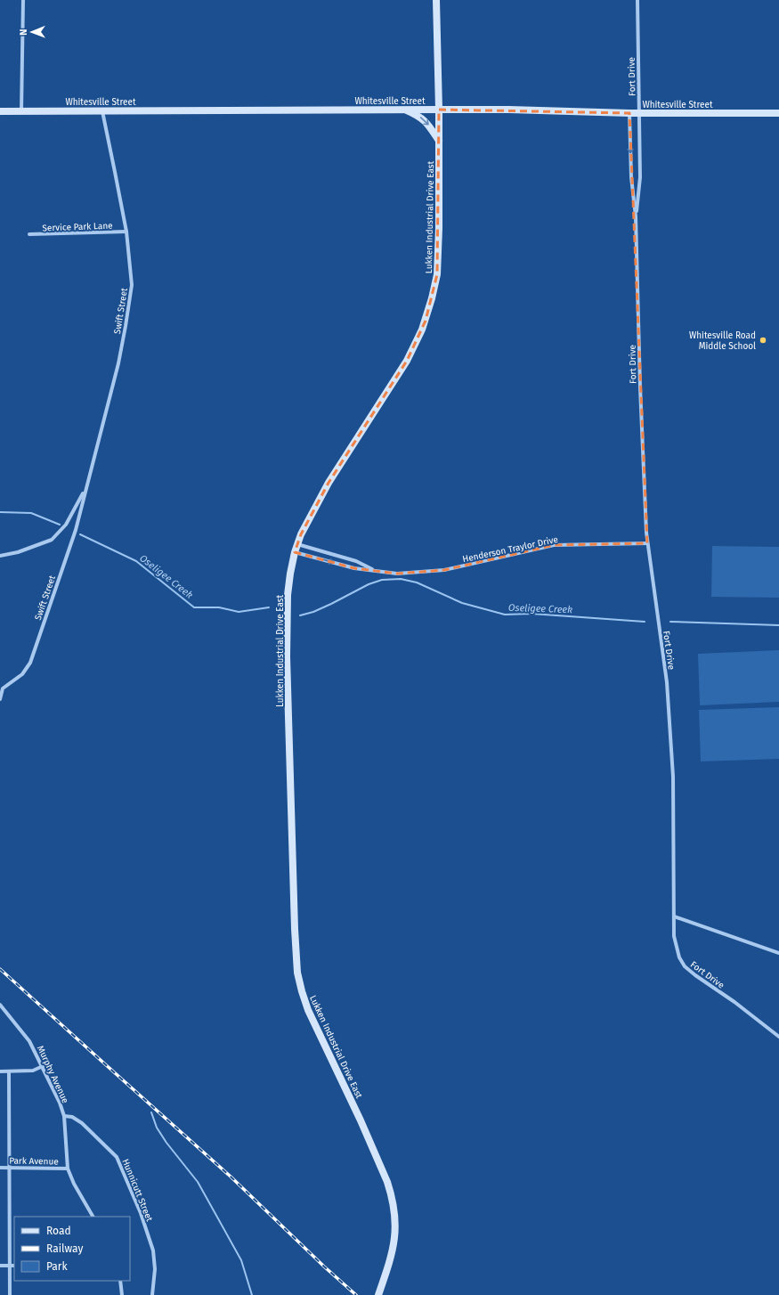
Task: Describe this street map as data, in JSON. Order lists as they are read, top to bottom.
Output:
{
  "streets": {
    "main road": ["Whitesville Street", "Lukken Industrial Drive East"],
    "street": [
      "Fort Drive",
      "Service Park Lane",
      "Swift Street",
      "Henderson Traylor Drive",
      "Murphy Avenue",
      "Park Avenue",
      "Hunnicutt Street"
    ]
  },
  "crossings": [
    ["Fort Drive", "Whitesville Street"],
    ["Fort Drive", "Henderson Traylor Drive"],
    ["Whitesville Street", "Lukken Industrial Drive East"],
    ["Whitesville Street", "Swift Street"],
    ["Lukken Industrial Drive East", "Henderson Traylor Drive"],
    ["Service Park Lane", "Swift Street"],
    ["Murphy Avenue", "Park Avenue"],
    ["Murphy Avenue", "Hunnicutt Street"]
  ],
  "water": ["Oseligee Creek"],
  "places": ["Whitesville Road Middle School"],
  "legend": ["Road", "Railway", "Park"],
  "north": "left"
}
